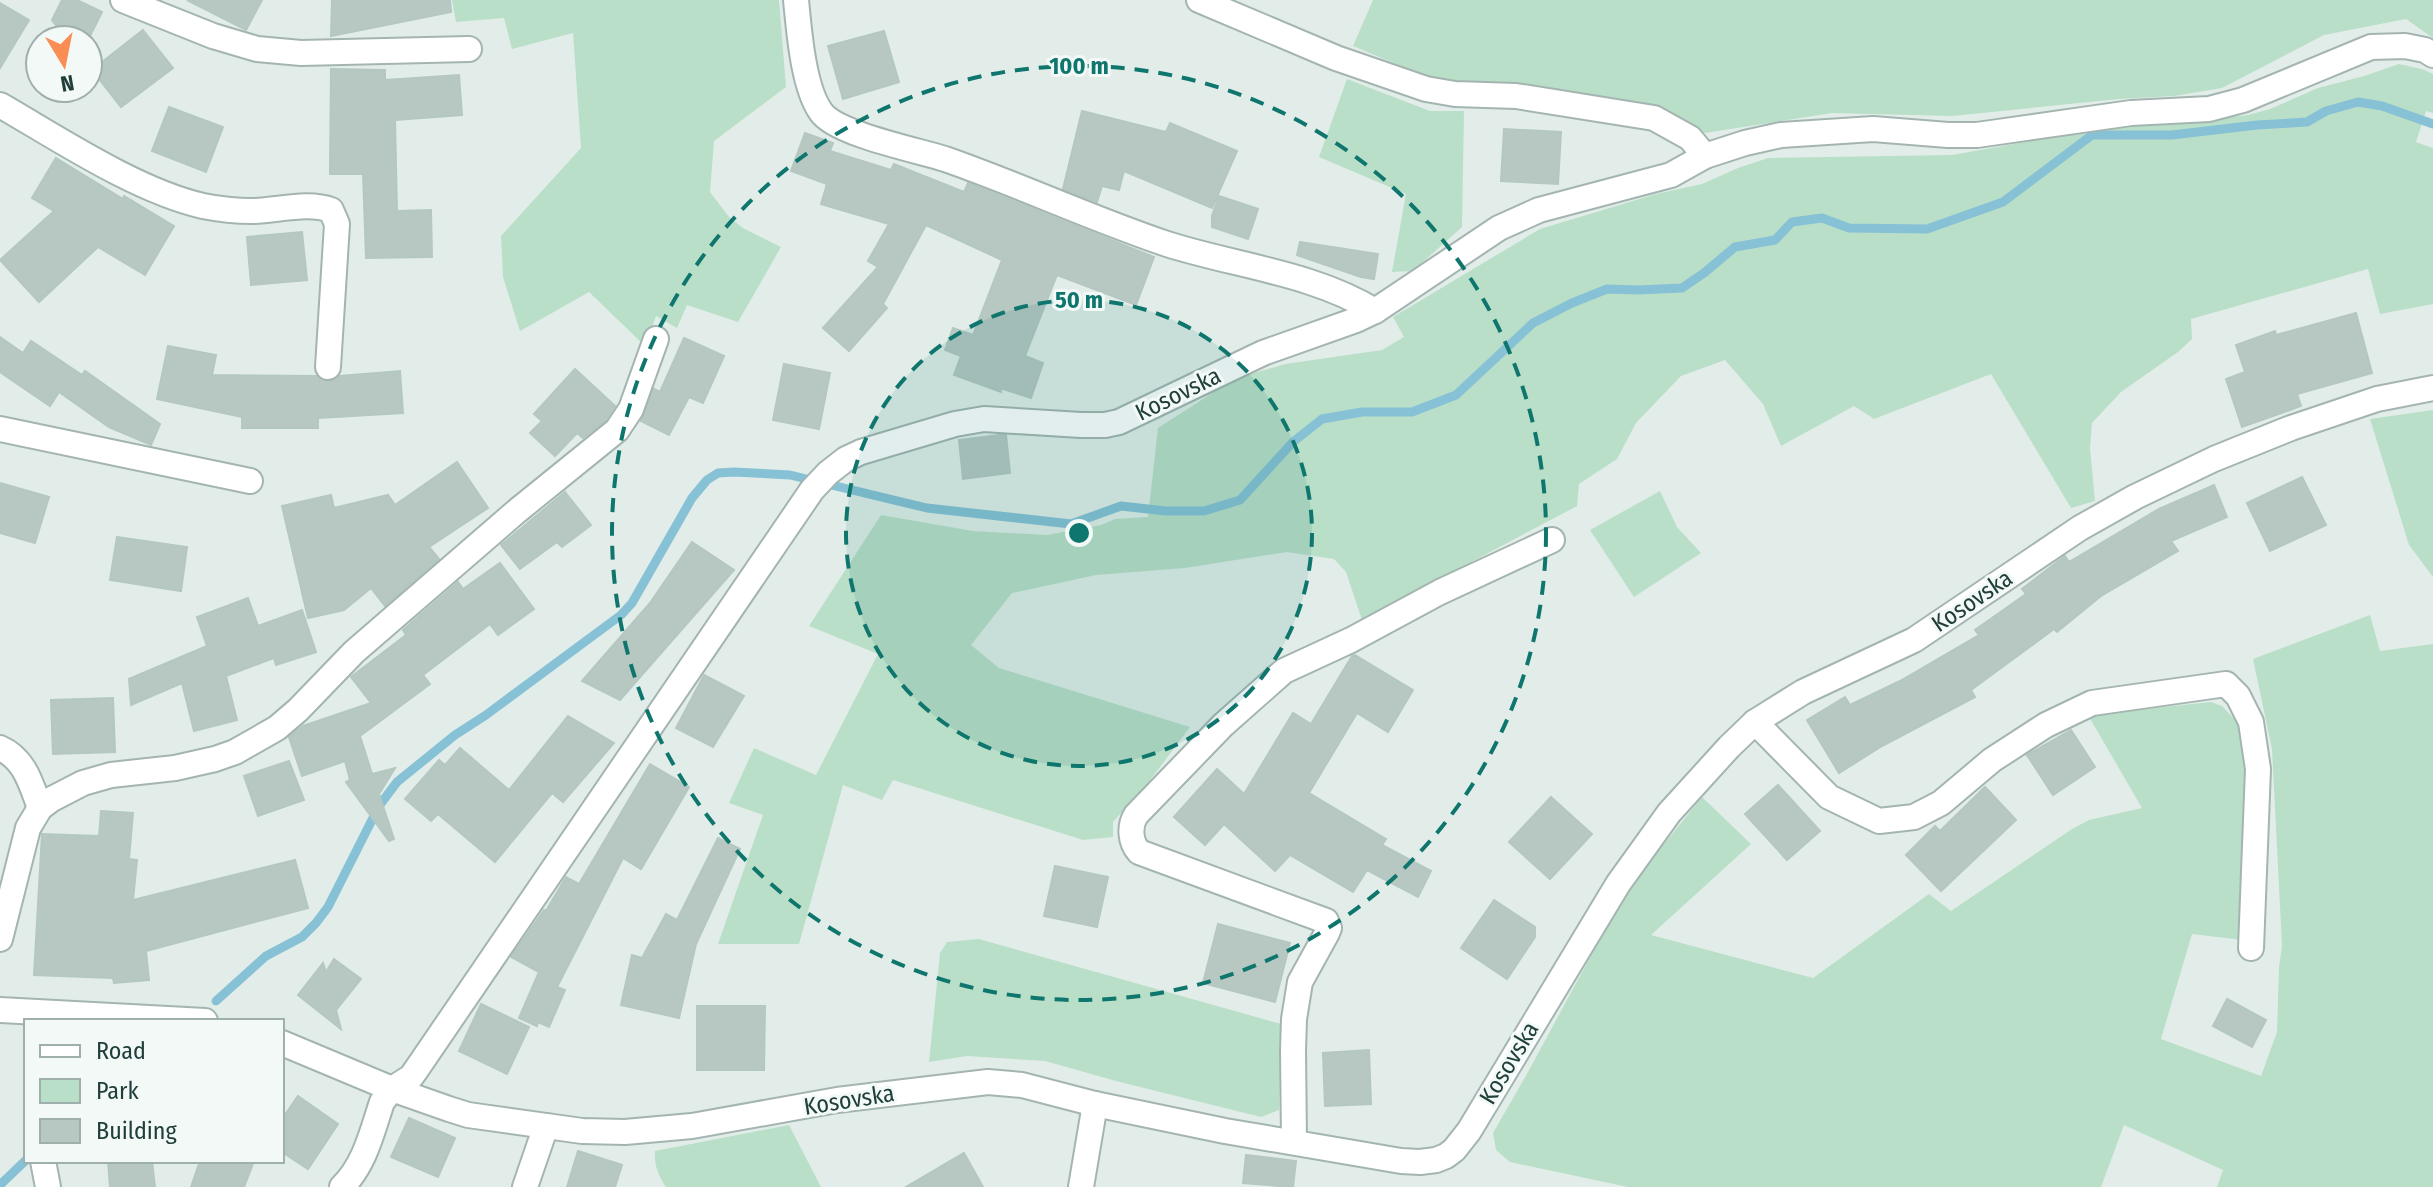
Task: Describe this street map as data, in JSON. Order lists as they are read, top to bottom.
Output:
{
  "streets": {
    "street": ["Kosovska"]
  },
  "legend": ["Road", "Park", "Building"],
  "north": "bottom",
  "rings": ["100 m", "50 m"]
}
